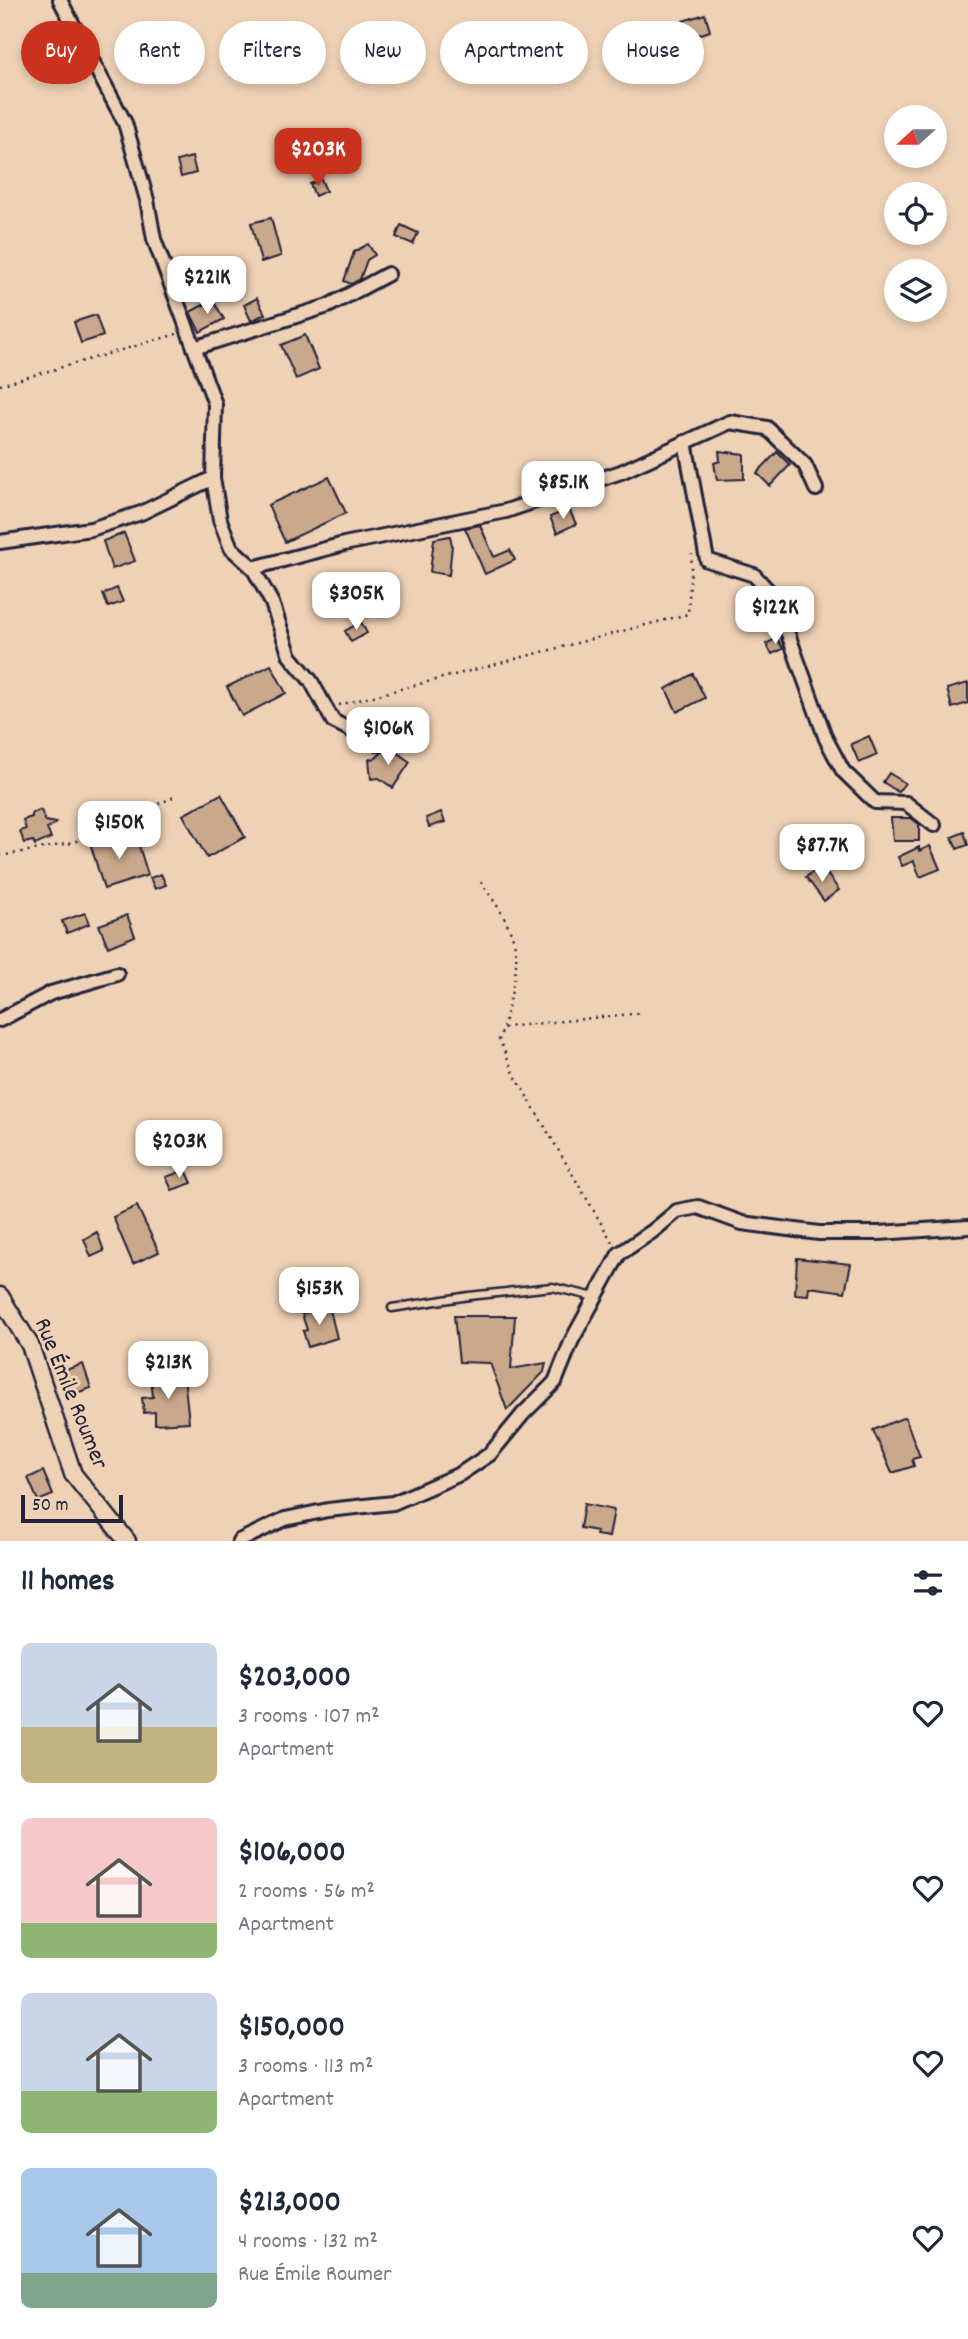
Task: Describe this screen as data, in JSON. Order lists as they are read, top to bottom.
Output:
{
  "streets": {
    "street": ["Rue Émile Roumer"]
  },
  "scale_bar": "50 m",
  "north": "left",
  "page": {
    "chip": [
      "Buy",
      "Rent",
      "Filters",
      "New",
      "Apartment",
      "House"
    ],
    "price": [
      "$203K",
      "$221K",
      "$85.1K",
      "$305K",
      "$122K",
      "$106K",
      "$150K",
      "$87.7K",
      "$203K",
      "$153K",
      "$213K"
    ],
    "scale": "50 m",
    "heading": "11 homes",
    "list": [
      {
        "name": "$203,000",
        "note": "3 rooms · 107 m² · Apartment"
      },
      {
        "name": "$106,000",
        "note": "2 rooms · 56 m² · Apartment"
      },
      {
        "name": "$150,000",
        "note": "3 rooms · 113 m² · Apartment"
      },
      {
        "name": "$213,000",
        "note": "4 rooms · 132 m² · Rue Émile Roumer"
      }
    ]
  }
}
